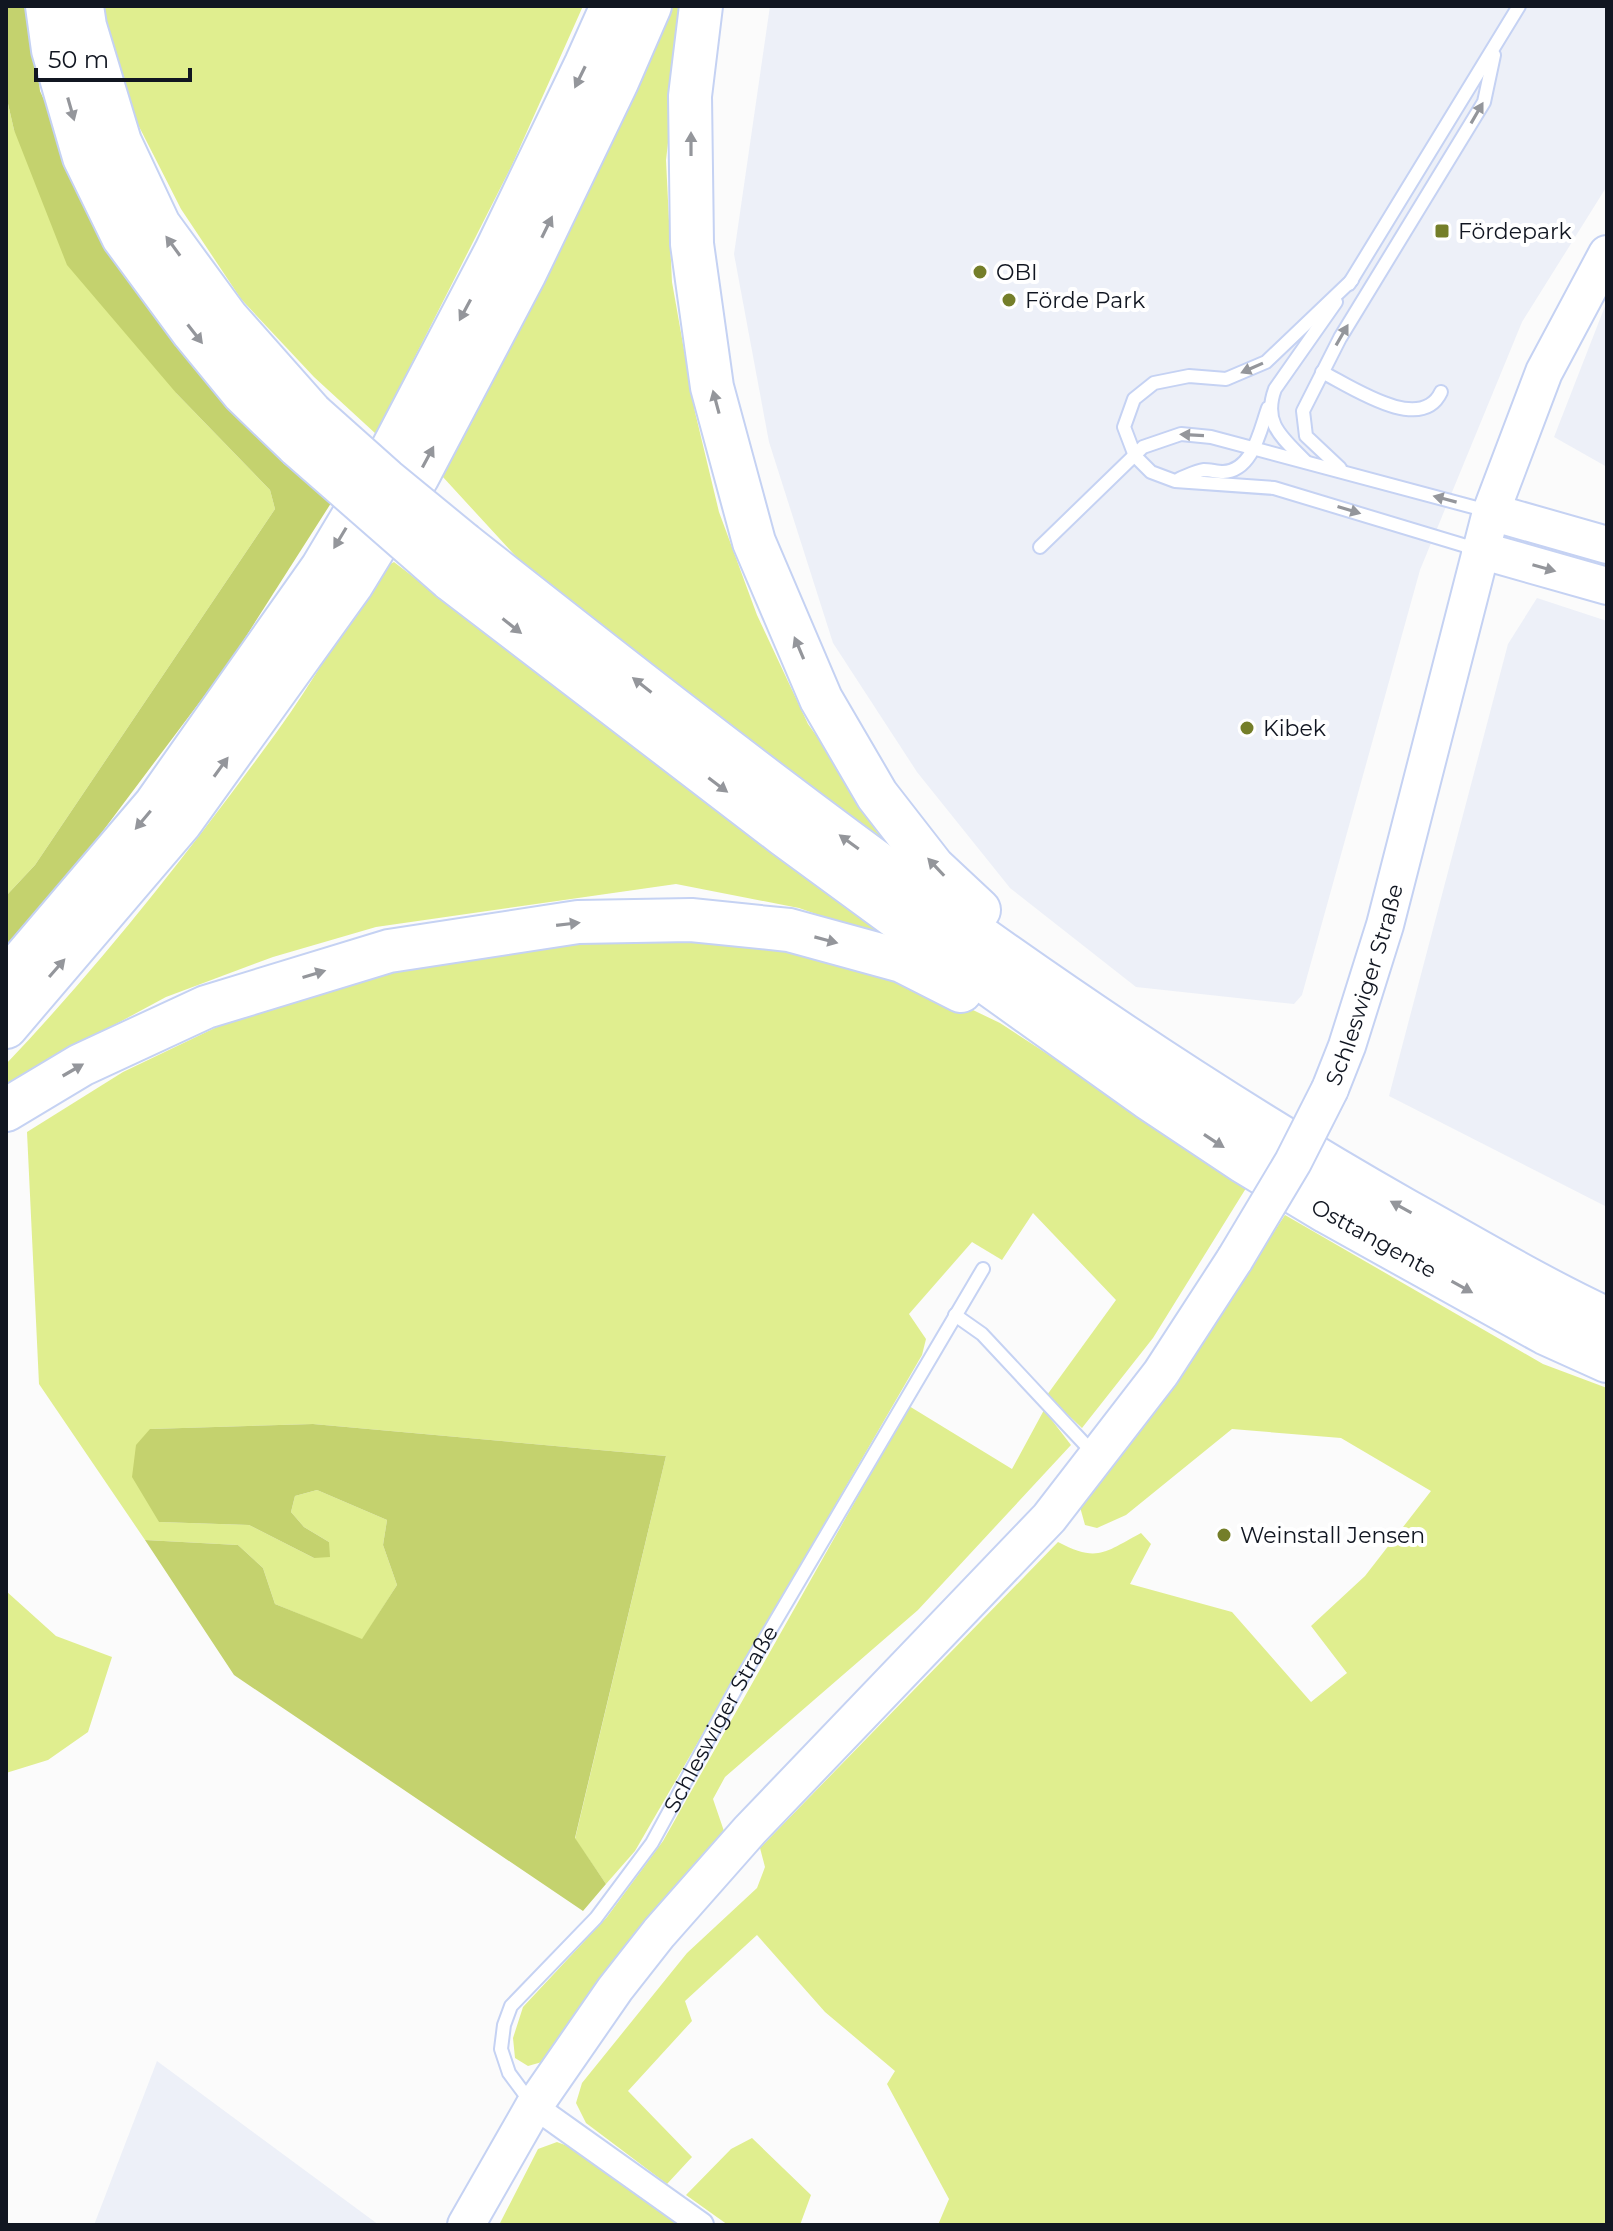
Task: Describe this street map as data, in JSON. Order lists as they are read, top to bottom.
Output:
{
  "streets": {
    "highway": ["Osttangente"],
    "main road": ["Schleswiger Straße"]
  },
  "places": {
    "transit": ["Fördepark"],
    "other": [
      "OBI",
      "Förde Park",
      "Kibek",
      "Weinstall Jensen"
    ]
  },
  "scale_bar": "50 m"
}
